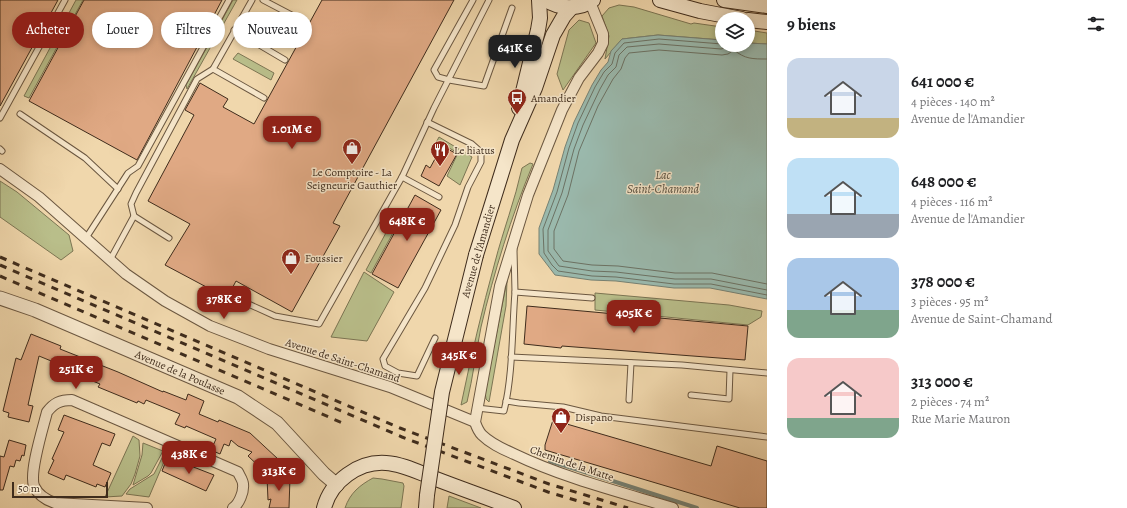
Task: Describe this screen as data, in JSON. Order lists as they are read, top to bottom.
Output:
{
  "streets": {
    "main road": ["Avenue de l'Amandier"],
    "street": ["Avenue de Saint-Chamand", "Avenue de la Poulasse", "Chemin de la Matte"]
  },
  "crossings": [
    ["Avenue de Saint-Chamand", "Chemin de la Matte"]
  ],
  "water": ["Lac Saint-Chamand"],
  "places": {
    "bus stop": ["Amandier"],
    "shop": ["Le Comptoire - La Seigneurie Gauthier", "Foussier", "Dispano"],
    "restaurant": ["Le hiatus"]
  },
  "scale_bar": "50 m",
  "page": {
    "heading": "9 biens",
    "chip": [
      "Acheter",
      "Louer",
      "Filtres",
      "Nouveau"
    ],
    "price": [
      "641K €",
      "1.01M €",
      "648K €",
      "378K €",
      "405K €",
      "345K €",
      "251K €",
      "438K €",
      "313K €"
    ],
    "list": [
      {
        "name": "641 000 €",
        "note": "4 pièces · 140 m² · Avenue de l'Amandier"
      },
      {
        "name": "648 000 €",
        "note": "4 pièces · 116 m² · Avenue de l'Amandier"
      },
      {
        "name": "378 000 €",
        "note": "3 pièces · 95 m² · Avenue de Saint-Chamand"
      },
      {
        "name": "313 000 €",
        "note": "2 pièces · 74 m² · Rue Marie Mauron"
      }
    ],
    "scale": "50 m"
  }
}
